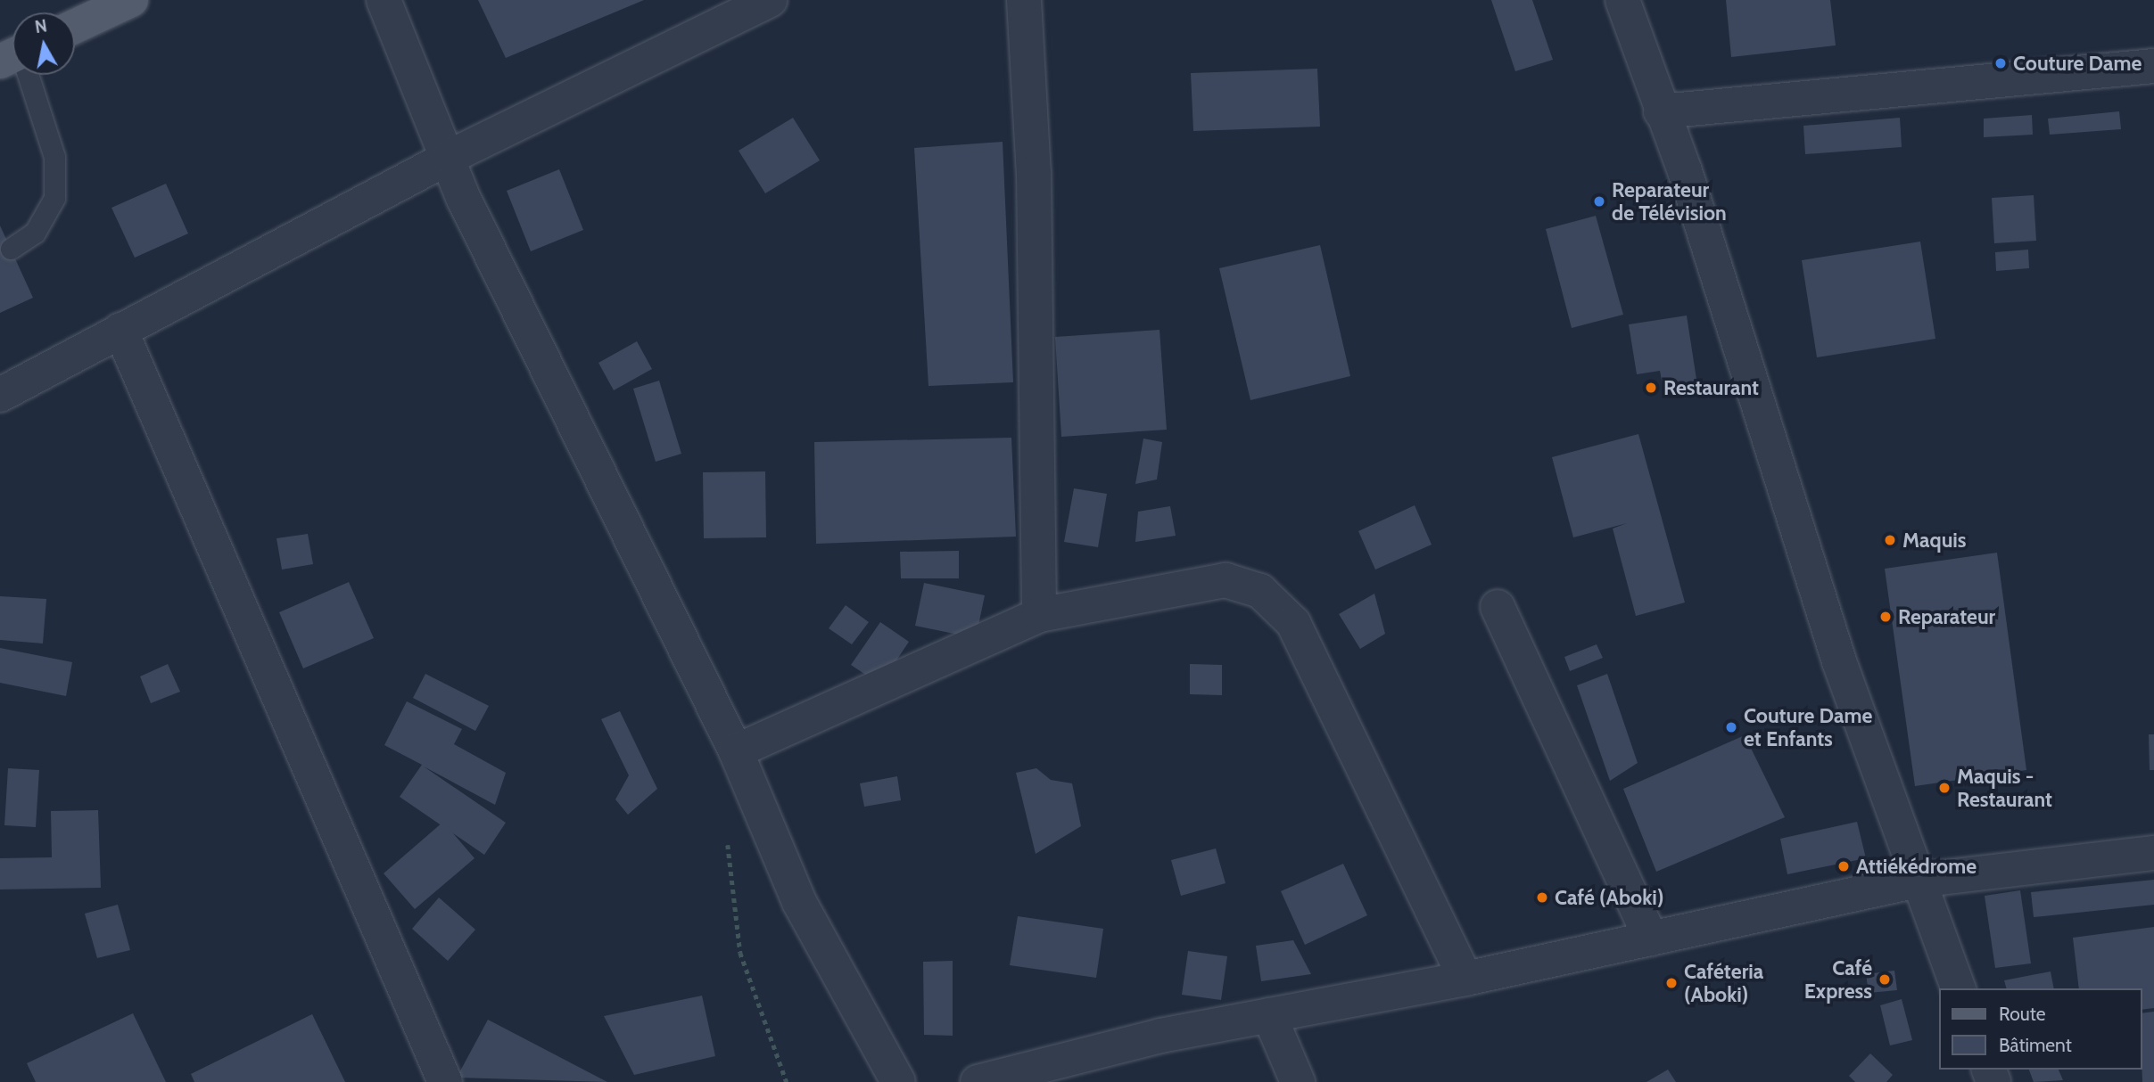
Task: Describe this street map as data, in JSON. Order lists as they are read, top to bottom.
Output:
{
  "places": [
    "Couture Dame",
    "Reparateur de Télévision",
    "Restaurant",
    "Maquis",
    "Reparateur",
    "Couture Dame et Enfants",
    "Maquis - Restaurant",
    "Attiékédrome",
    "Café (Aboki)",
    "Café Express",
    "Caféteria (Aboki)"
  ],
  "legend": ["Route", "Bâtiment"],
  "north": "top"
}
